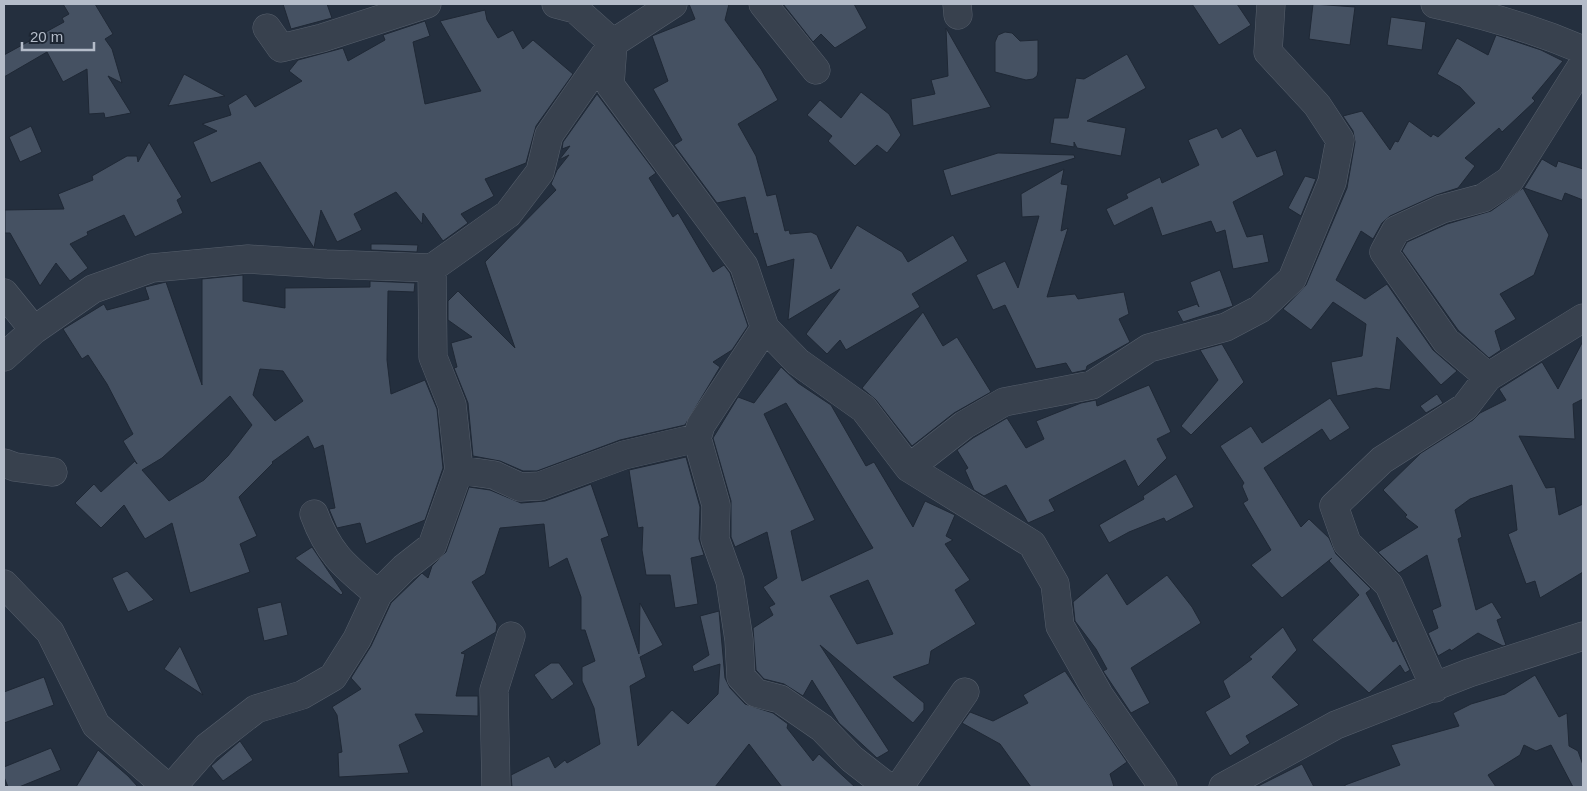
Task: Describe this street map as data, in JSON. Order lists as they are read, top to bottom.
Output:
{
  "scale_bar": "20 m"
}
